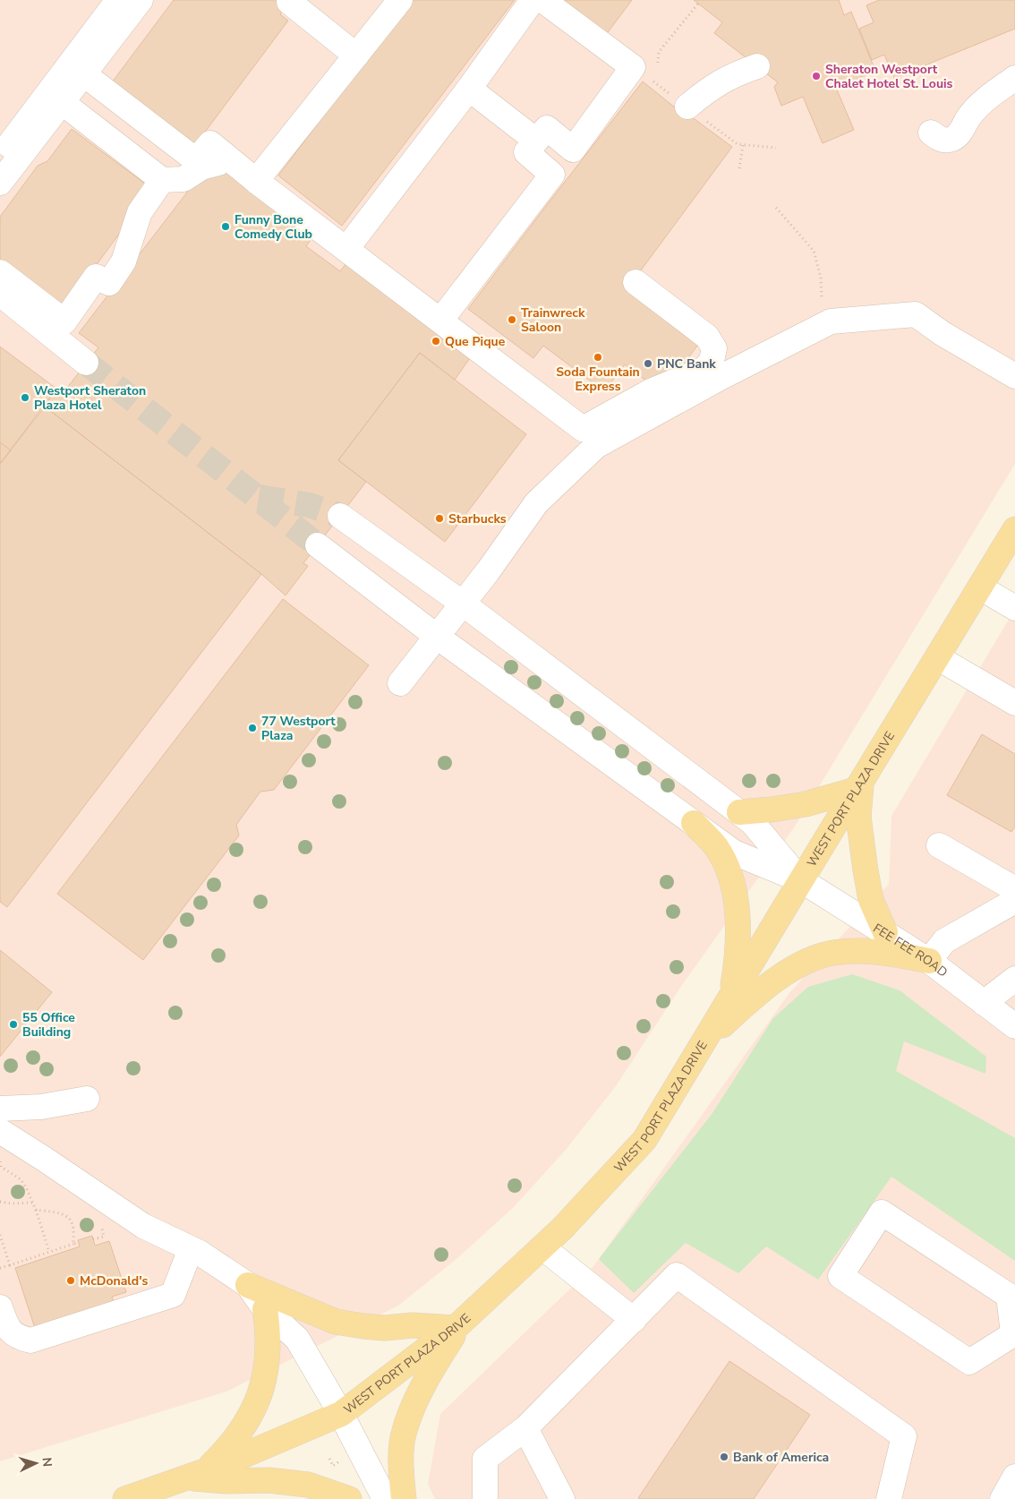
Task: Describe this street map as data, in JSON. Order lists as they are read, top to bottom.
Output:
{
  "streets": {
    "main road": ["WEST PORT PLAZA DRIVE"],
    "street": ["FEE FEE ROAD"]
  },
  "crossings": [
    ["WEST PORT PLAZA DRIVE", "FEE FEE ROAD"]
  ],
  "places": [
    "Sheraton Westport Chalet Hotel St. Louis",
    "Funny Bone Comedy Club",
    "Trainwreck Saloon",
    "Que Pique",
    "Soda Fountain Express",
    "PNC Bank",
    "Westport Sheraton Plaza Hotel",
    "Starbucks",
    "77 Westport Plaza",
    "55 Office Building",
    "McDonald's",
    "Bank of America"
  ],
  "north": "right"
}
